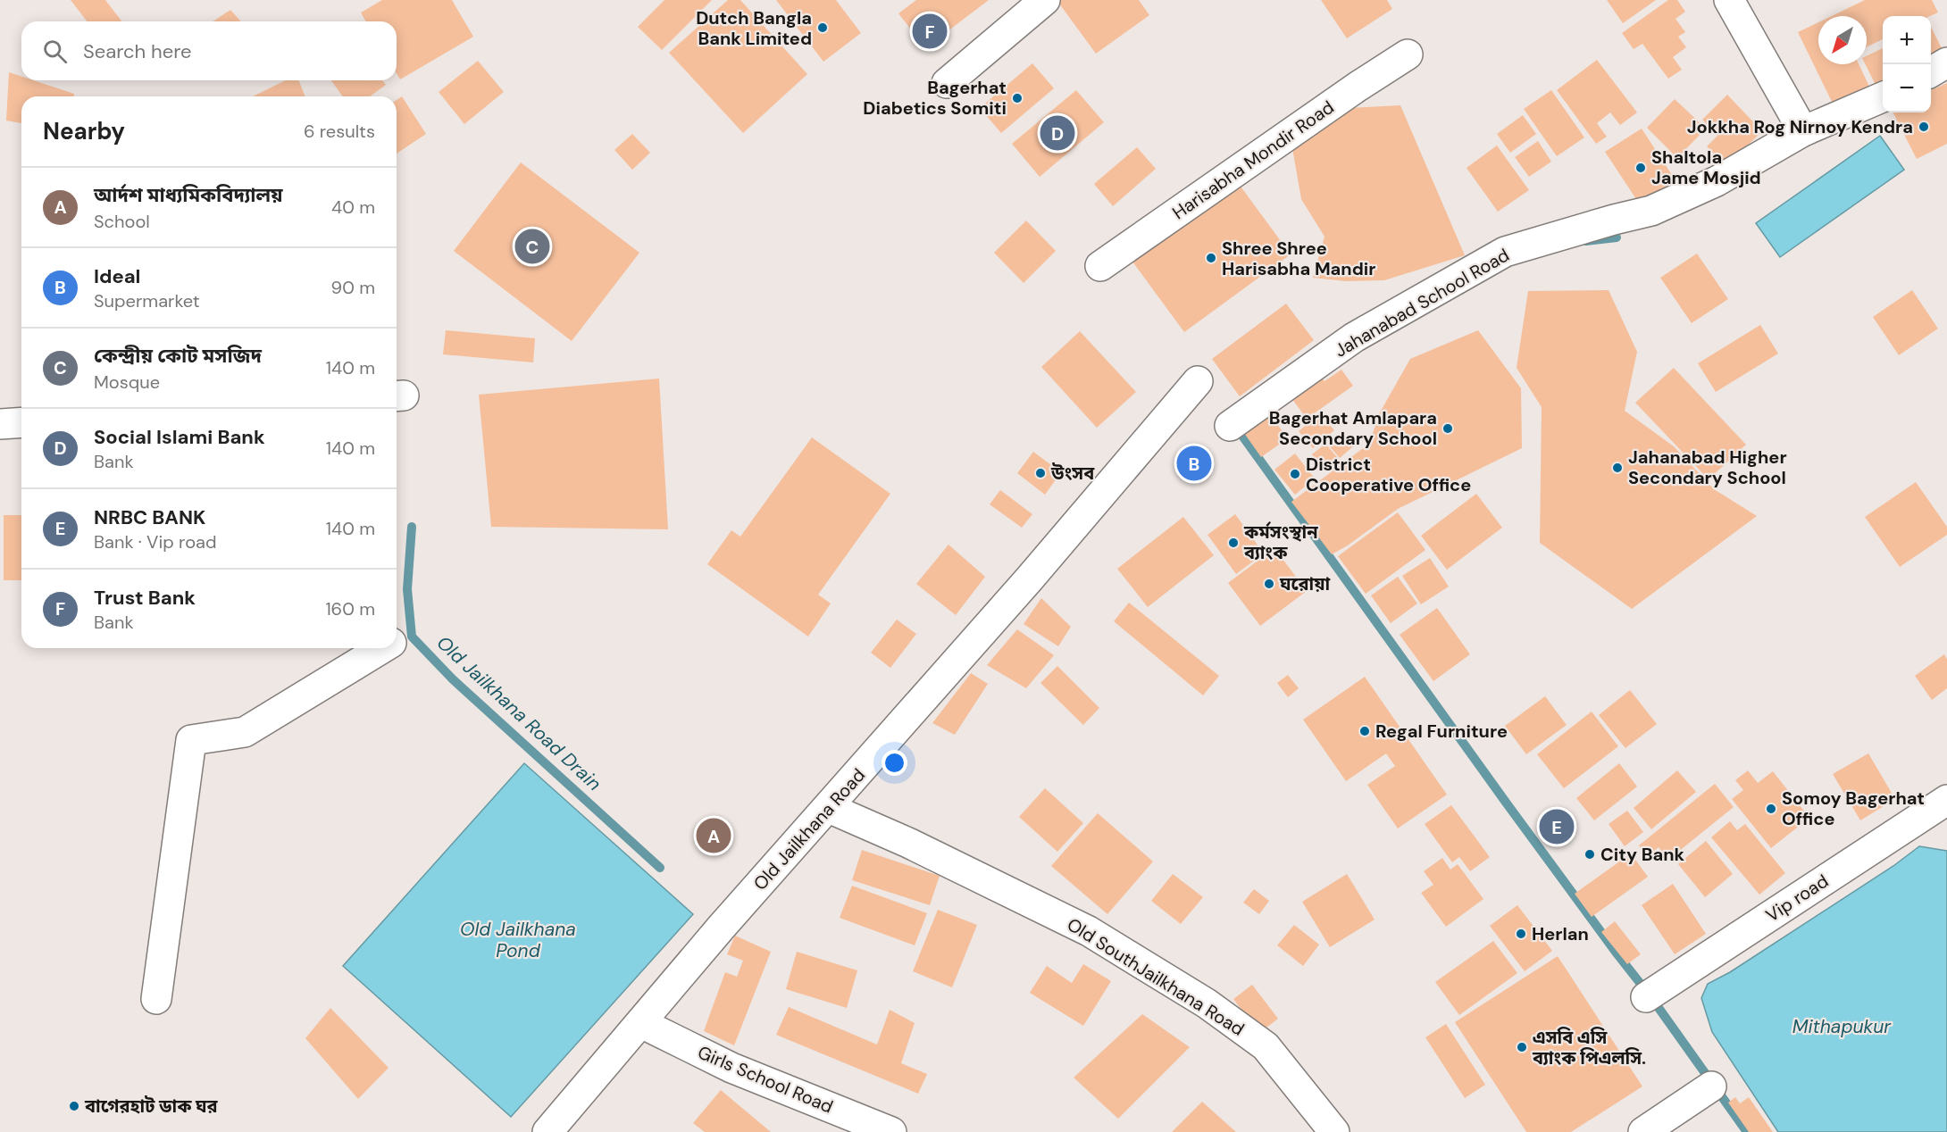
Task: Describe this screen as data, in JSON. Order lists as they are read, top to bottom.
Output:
{
  "streets": {
    "street": [
      "Harisabha Mondir Road",
      "Jahanabad School Road",
      "Old Jailkhana Road",
      "Vip road",
      "Old SouthJailkhana Road",
      "Girls School Road"
    ]
  },
  "crossings": [
    ["Old Jailkhana Road", "Old SouthJailkhana Road"],
    ["Old Jailkhana Road", "Girls School Road"]
  ],
  "water": ["Old Jailkhana Road Drain", "Old Jailkhana Pond", "Mithapukur"],
  "places": [
    "Dutch Bangla Bank Limited",
    "Bagerhat Diabetics Somiti",
    "Jokkha Rog Nirnoy Kendra",
    "Shaltola Jame Mosjid",
    "Shree Shree Harisabha Mandir",
    "Bagerhat Amlapara Secondary School",
    "Jahanabad Higher Secondary School",
    "উংসব",
    "District Cooperative Office",
    "কর্মসংস্থান ব্যাংক",
    "ঘরোয়া",
    "Regal Furniture",
    "Somoy Bagerhat Office",
    "City Bank",
    "Herlan",
    "এসবি এসি ব্যাংক পিএলসি.",
    "বাগেরহাট ডাক ঘর"
  ],
  "north": "bottom left",
  "page": {
    "pins": [
      "F",
      "D",
      "C",
      "B",
      "E",
      "A"
    ],
    "map_buttons": ["+", "−"],
    "search": "Search here",
    "heading": ["Nearby", "6 results"],
    "list": [
      {
        "mark": "A",
        "name": "আর্দশ মাধ্যমিকবিদ্যালয়",
        "note": "School",
        "value": "40 m"
      },
      {
        "mark": "B",
        "name": "Ideal",
        "note": "Supermarket",
        "value": "90 m"
      },
      {
        "mark": "C",
        "name": "কেন্দ্রীয় কোট মসজিদ",
        "note": "Mosque",
        "value": "140 m"
      },
      {
        "mark": "D",
        "name": "Social Islami Bank",
        "note": "Bank",
        "value": "140 m"
      },
      {
        "mark": "E",
        "name": "NRBC BANK",
        "note": "Bank · Vip road",
        "value": "140 m"
      },
      {
        "mark": "F",
        "name": "Trust Bank",
        "note": "Bank",
        "value": "160 m"
      }
    ]
  }
}
